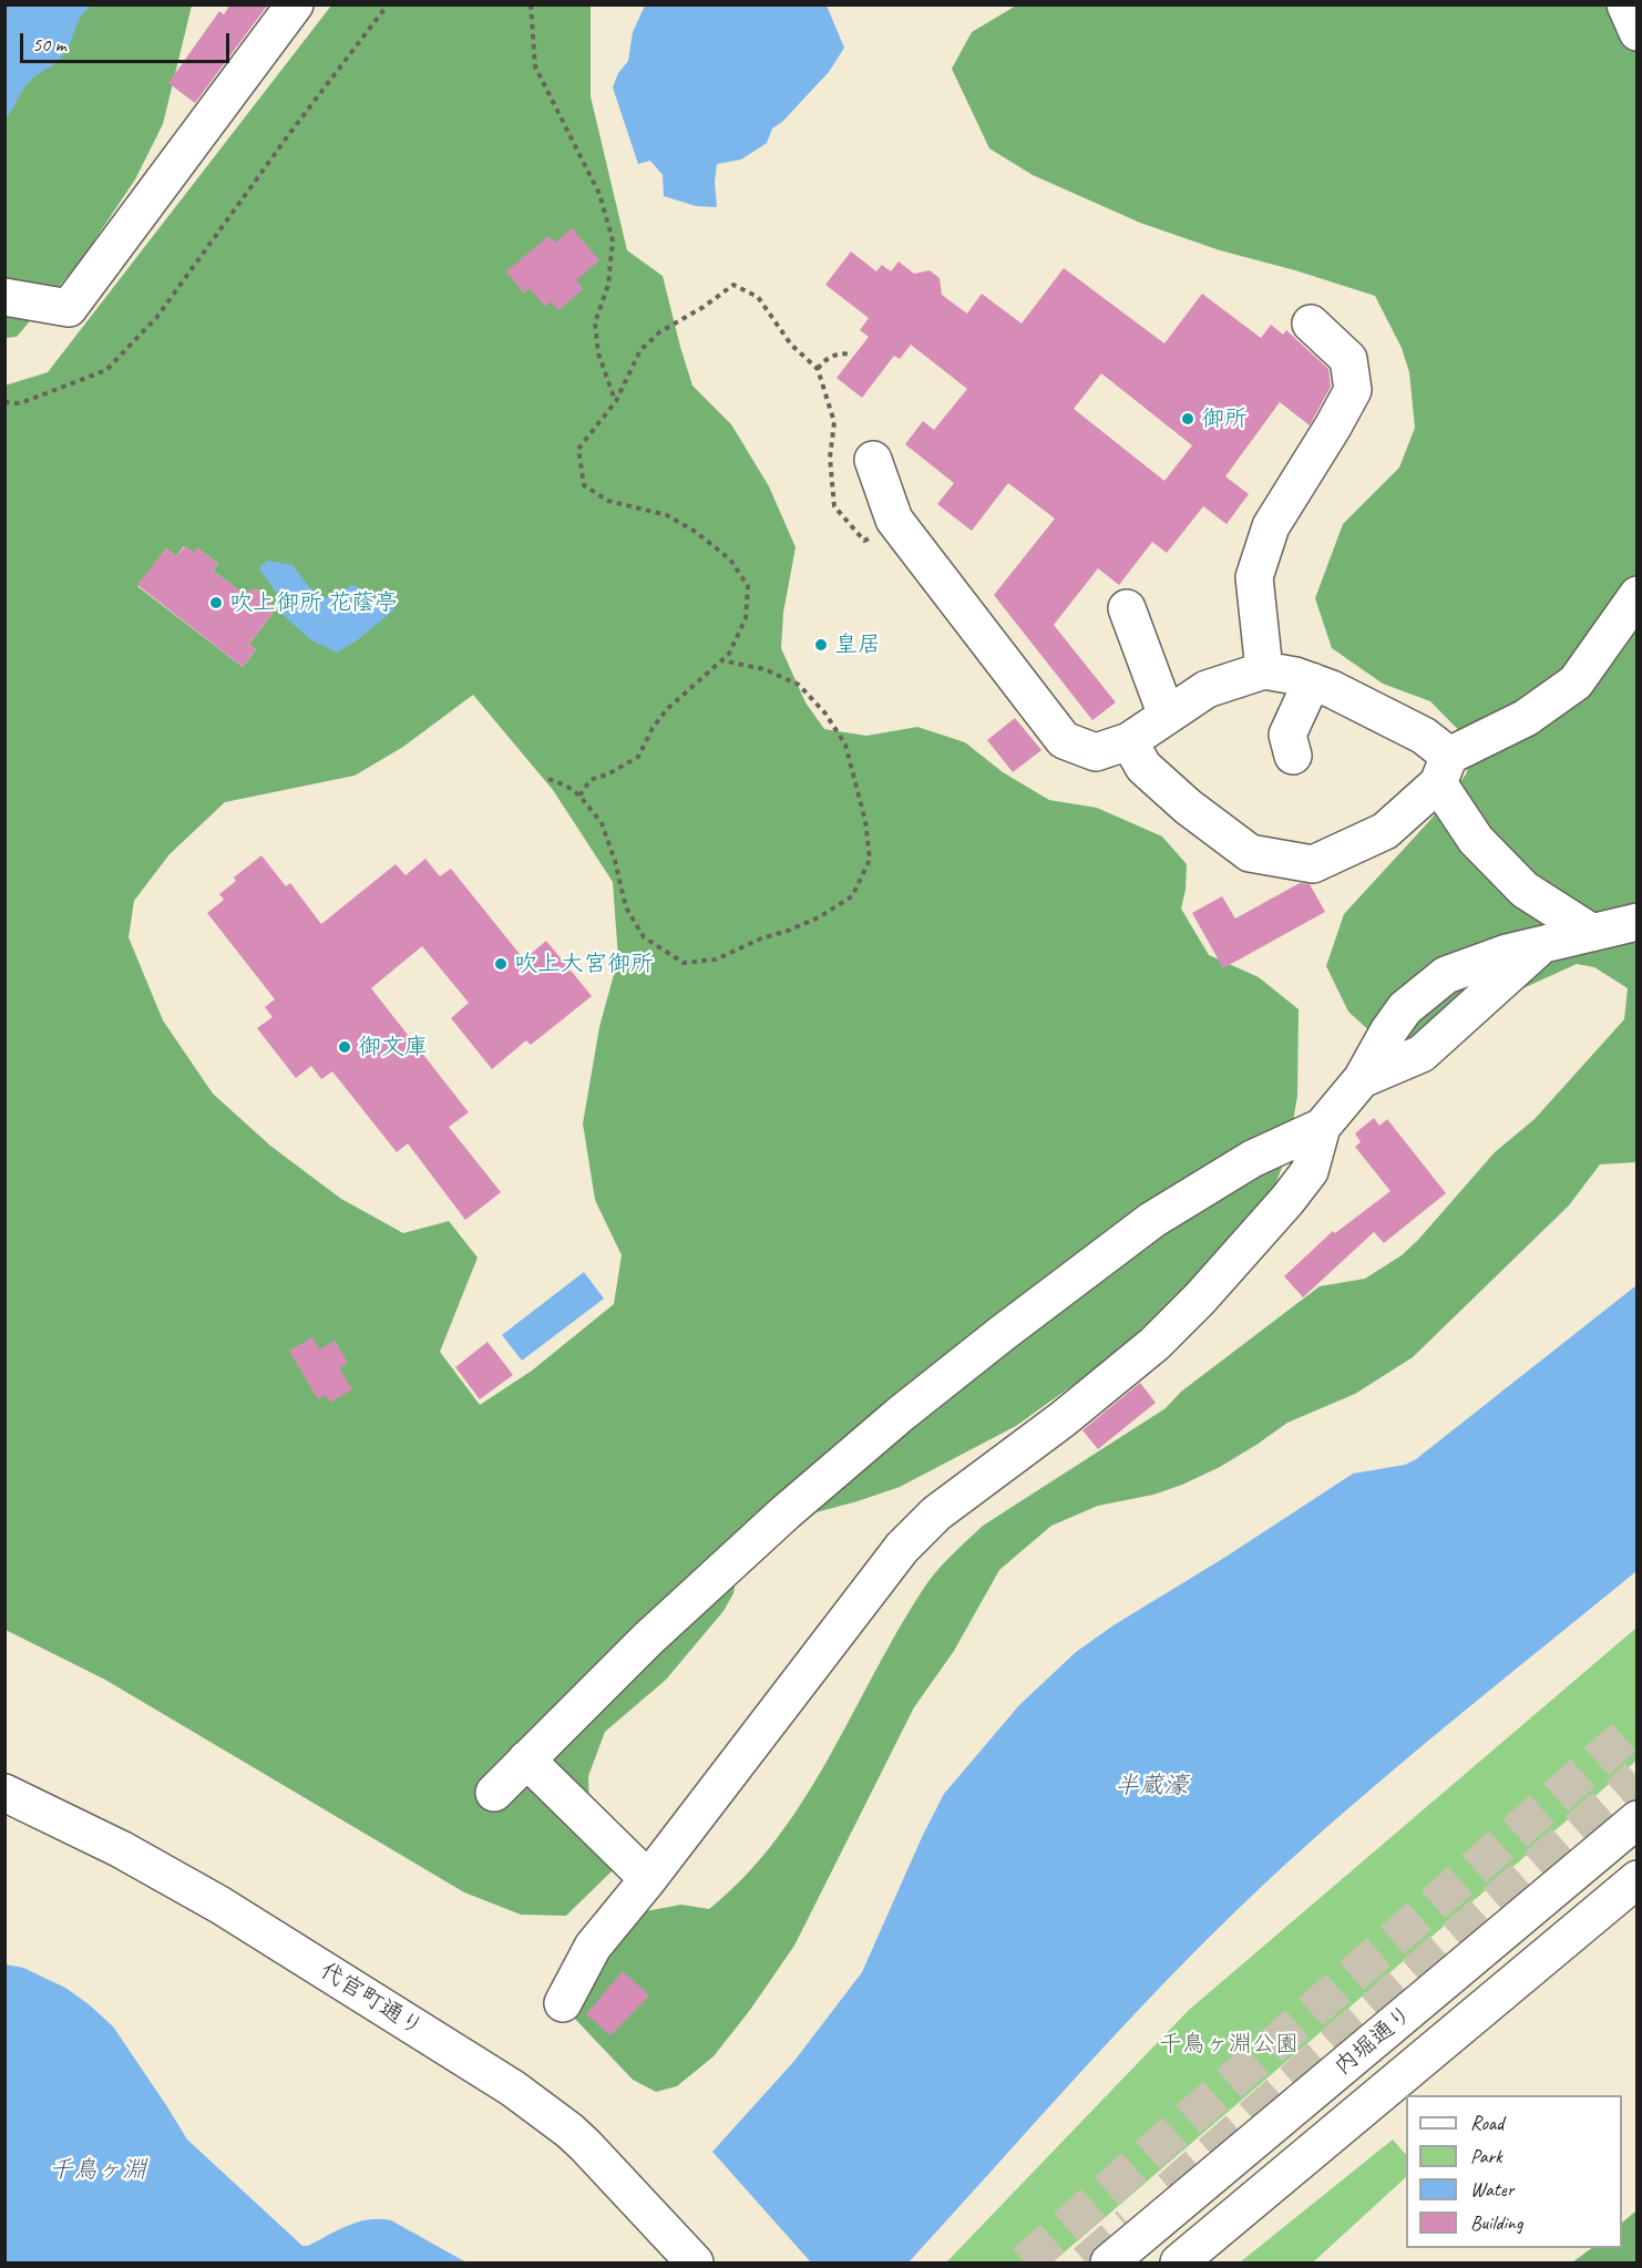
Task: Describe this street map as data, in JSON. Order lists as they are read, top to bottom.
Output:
{
  "streets": {
    "main road": ["代官町通り", "内堀通り"]
  },
  "water": ["半蔵濠", "千鳥ヶ淵"],
  "parks": ["千鳥ヶ淵公園"],
  "places": [
    "御所",
    "吹上御所 花蔭亭",
    "皇居",
    "吹上大宮御所",
    "御文庫"
  ],
  "legend": [
    "Road",
    "Park",
    "Water",
    "Building"
  ],
  "scale_bar": "50 m"
}
